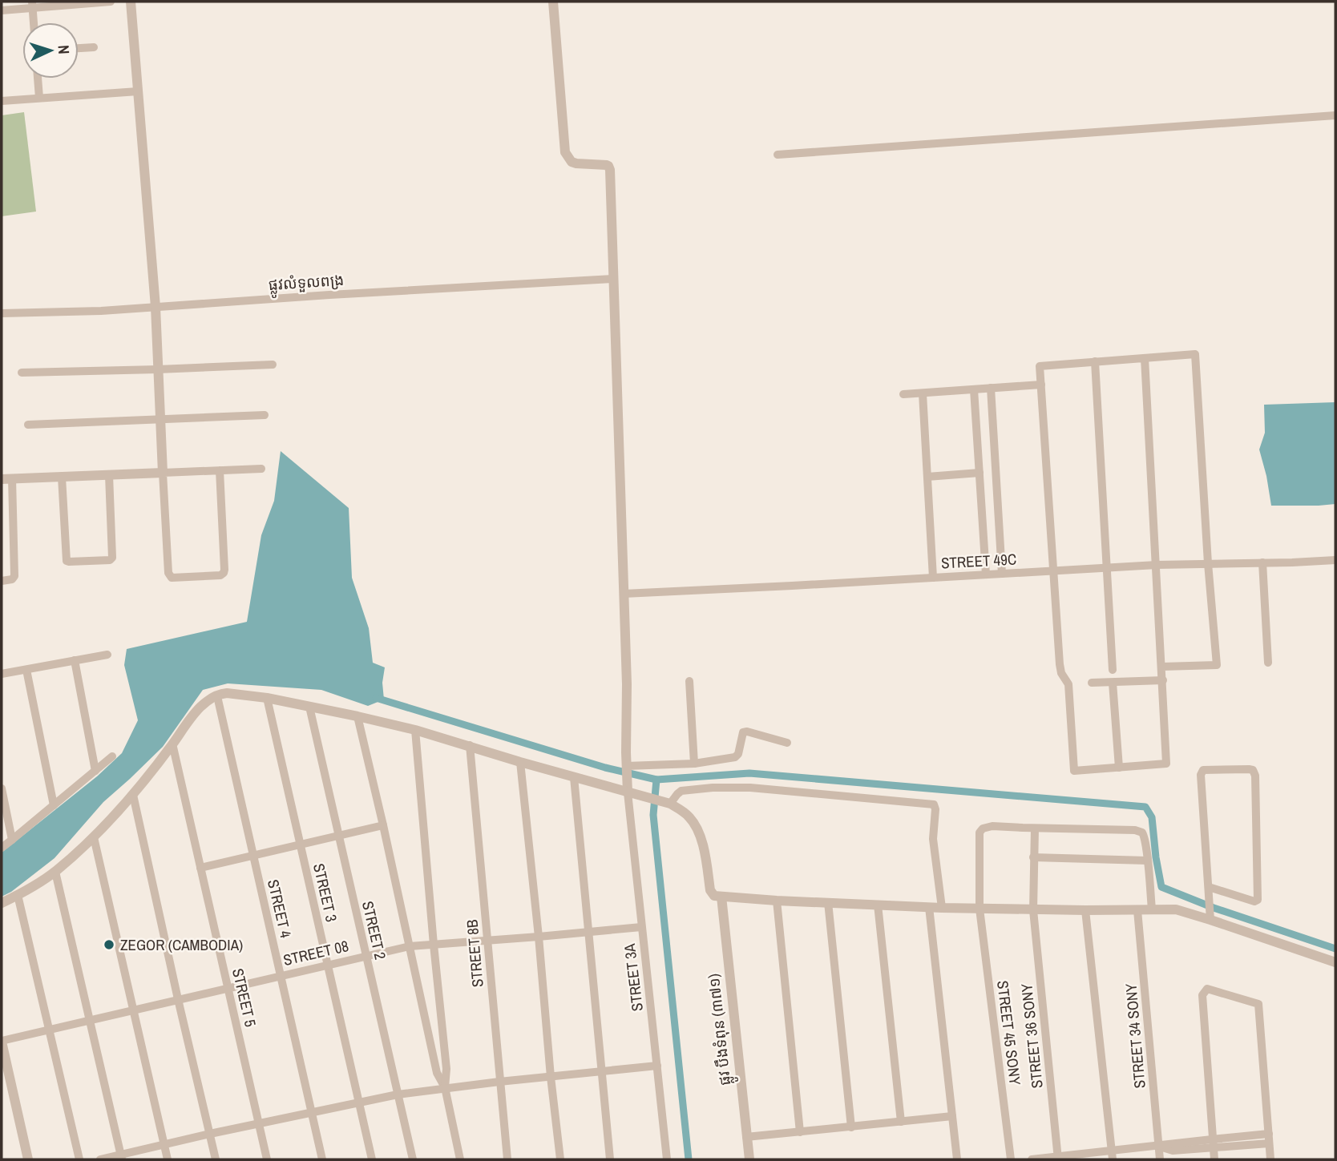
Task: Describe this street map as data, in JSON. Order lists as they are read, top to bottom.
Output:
{
  "streets": {
    "street": [
      "ផ្លូវលំទួលពង្រ",
      "STREET 49C",
      "STREET 3",
      "STREET 4",
      "STREET 2",
      "STREET 08",
      "STREET 8B",
      "STREET 3A",
      "STREET 5",
      "ផ្លូវ បឹងទំពុន (៣៧១)",
      "STREET 45 SONY",
      "STREET 36 SONY",
      "STREET 34 SONY"
    ]
  },
  "crossings": [
    ["STREET 3", "STREET 08"],
    ["STREET 4", "STREET 08"],
    ["STREET 2", "STREET 08"],
    ["STREET 08", "STREET 8B"],
    ["STREET 08", "STREET 3A"],
    ["STREET 08", "STREET 5"],
    ["STREET 45 SONY", "STREET 36 SONY"]
  ],
  "places": ["ZEGOR (CAMBODIA)"],
  "north": "right"
}
